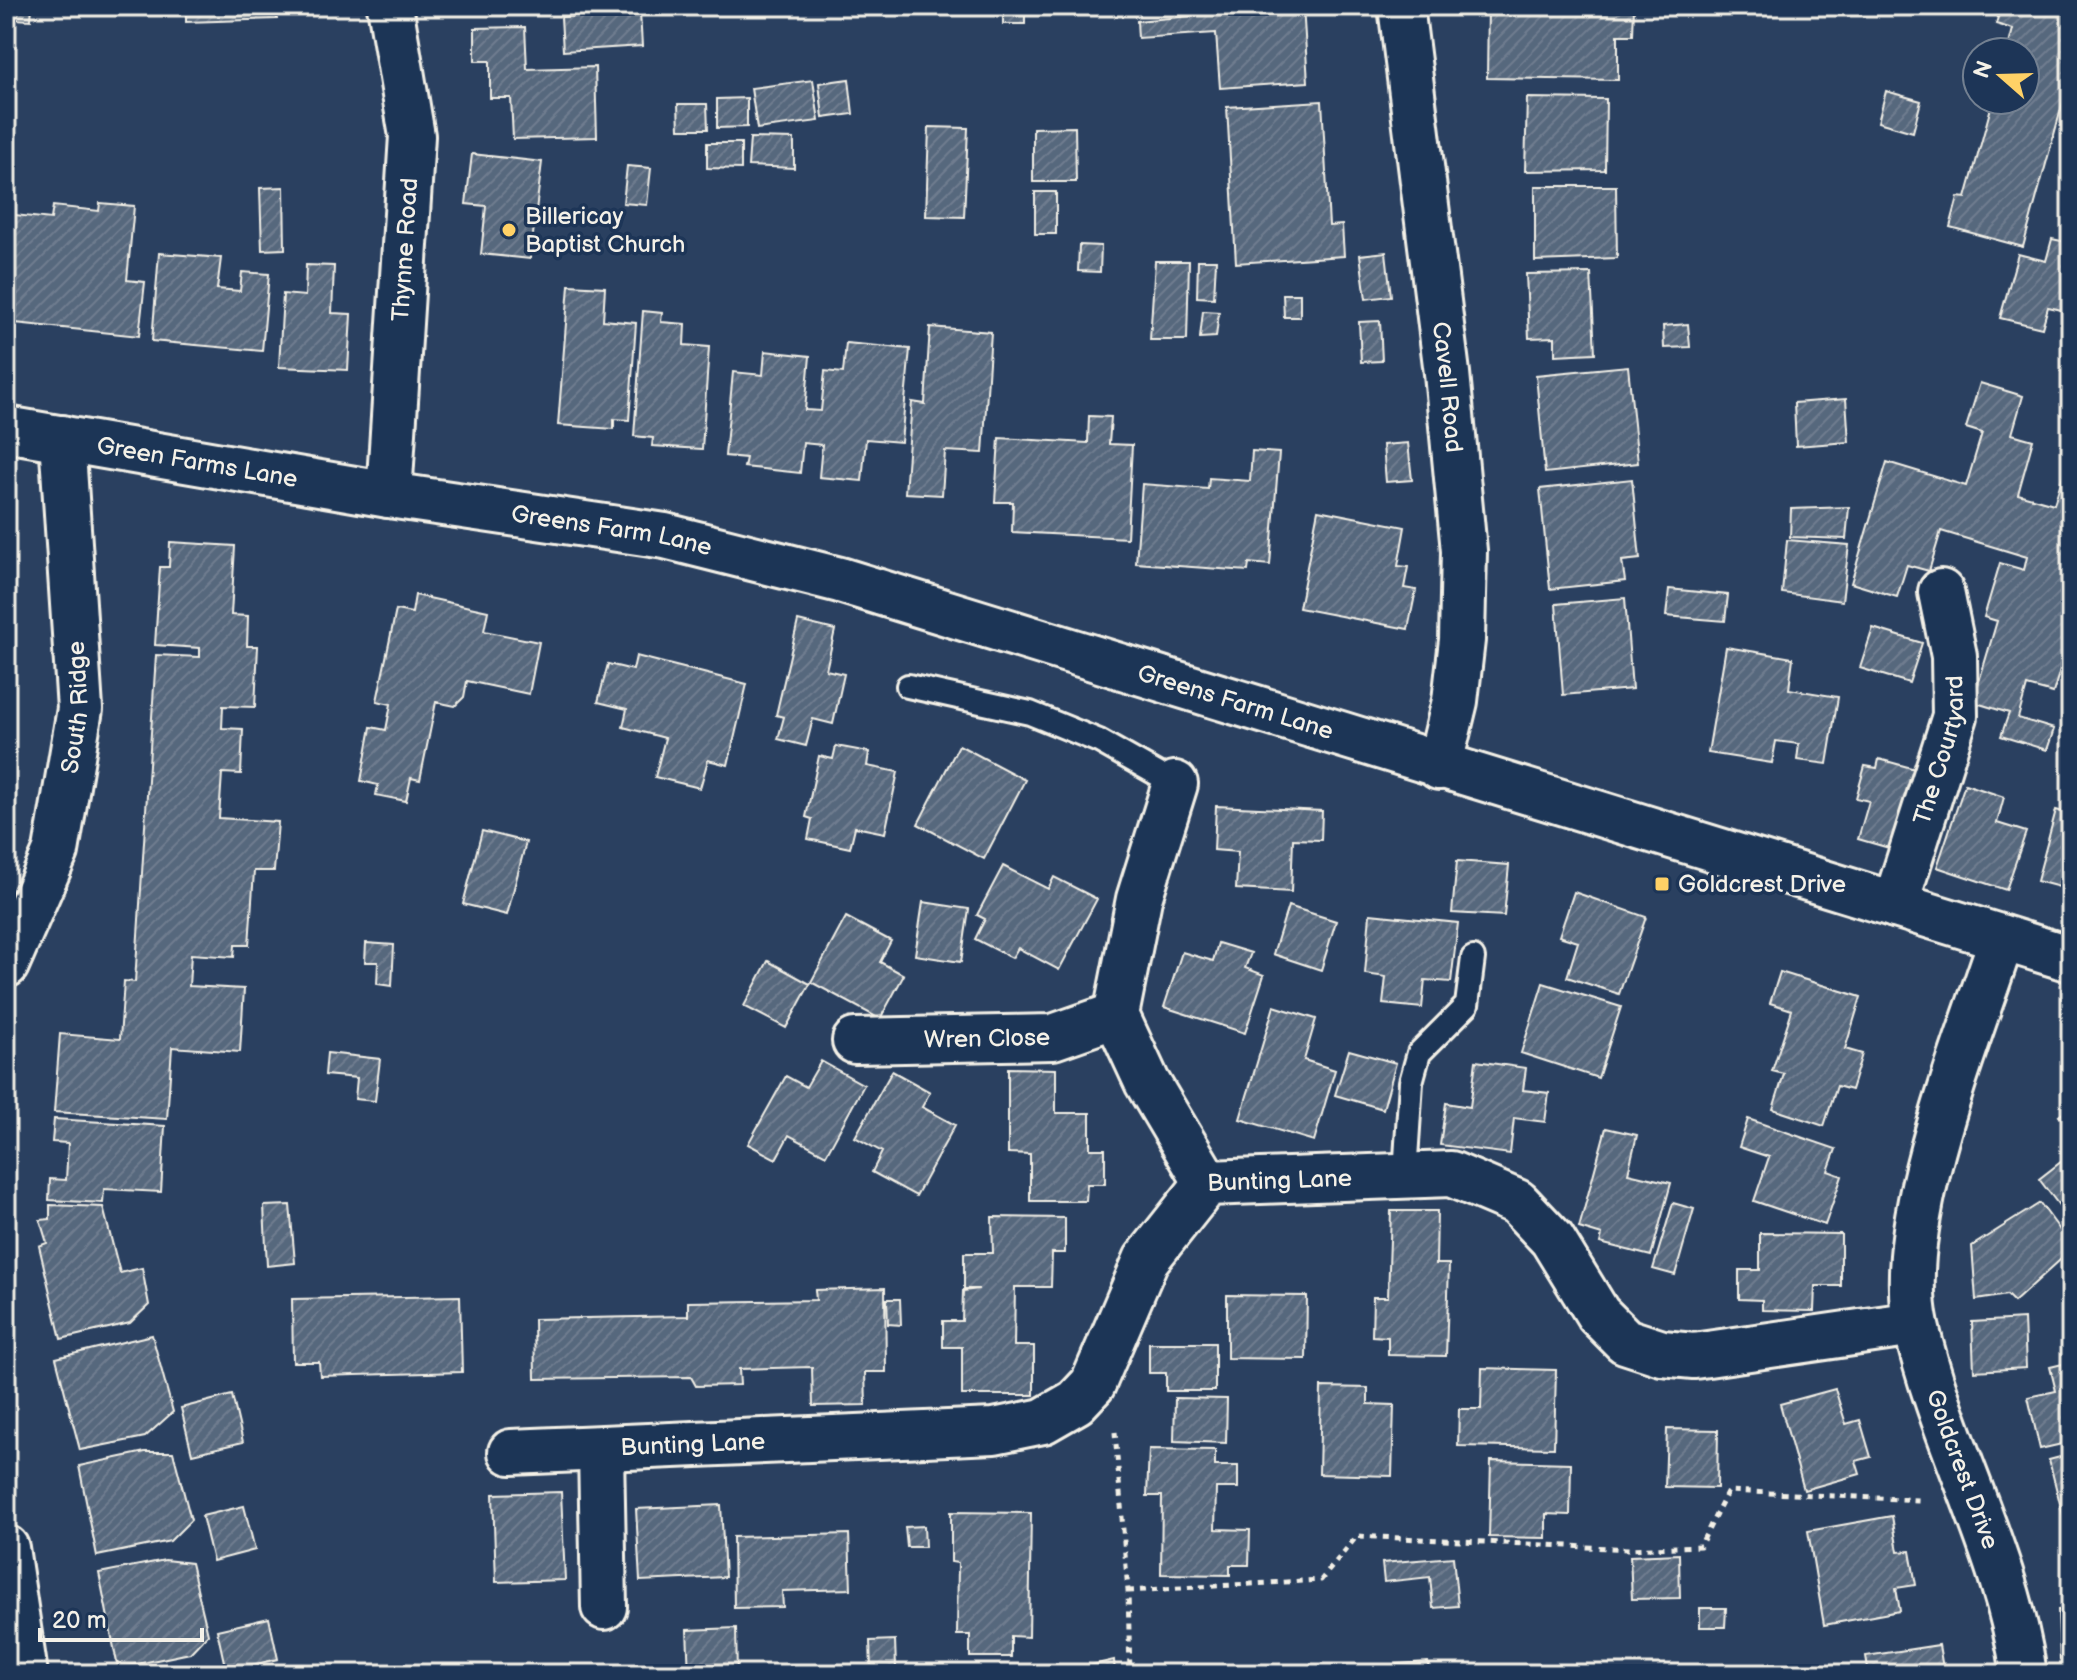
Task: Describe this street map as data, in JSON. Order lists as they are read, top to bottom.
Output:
{
  "streets": {
    "street": [
      "Thynne Road",
      "Cavell Road",
      "Green Farms Lane",
      "Greens Farm Lane",
      "South Ridge",
      "The Courtyard",
      "Wren Close",
      "Bunting Lane",
      "Goldcrest Drive"
    ]
  },
  "crossings": [
    ["Thynne Road", "Green Farms Lane"],
    ["Thynne Road", "Greens Farm Lane"],
    ["Cavell Road", "Greens Farm Lane"],
    ["Green Farms Lane", "Greens Farm Lane"],
    ["Green Farms Lane", "South Ridge"],
    ["Greens Farm Lane", "The Courtyard"],
    ["Greens Farm Lane", "Goldcrest Drive"],
    ["Bunting Lane", "Goldcrest Drive"]
  ],
  "places": {
    "other": ["Billericay Baptist Church"],
    "transit": ["Goldcrest Drive"]
  },
  "scale_bar": "20 m",
  "north": "left"
}
